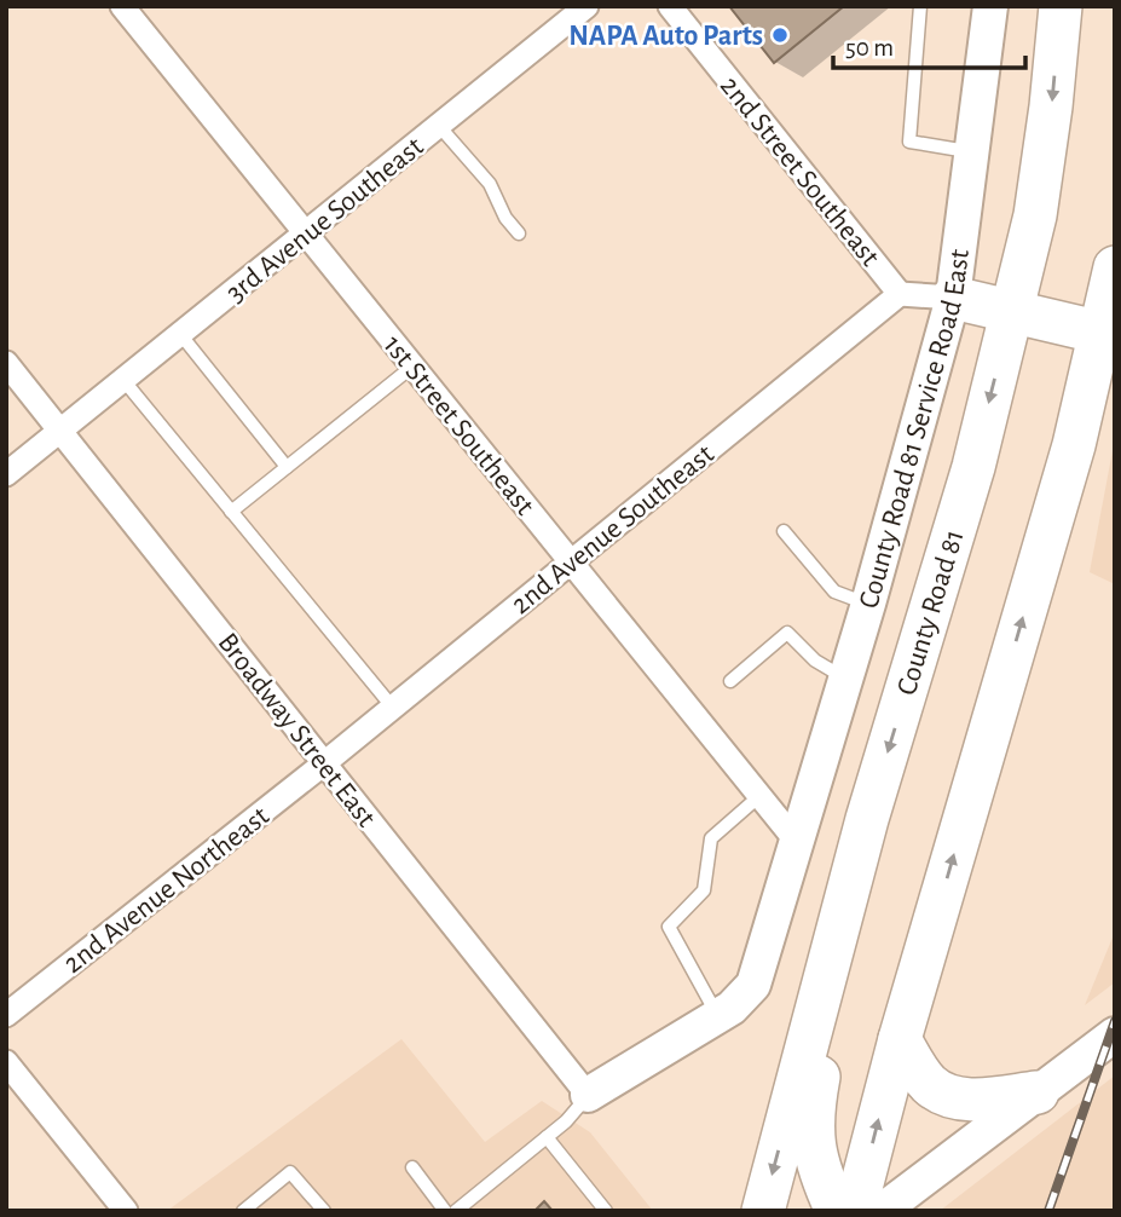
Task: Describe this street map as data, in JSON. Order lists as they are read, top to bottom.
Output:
{
  "streets": {
    "highway": ["County Road 81"],
    "street": [
      "2nd Street Southeast",
      "3rd Avenue Southeast",
      "1st Street Southeast",
      "County Road 81 Service Road East",
      "2nd Avenue Southeast",
      "Broadway Street East",
      "2nd Avenue Northeast"
    ]
  },
  "crossings": [
    ["2nd Street Southeast", "2nd Avenue Southeast"],
    ["3rd Avenue Southeast", "1st Street Southeast"],
    ["3rd Avenue Southeast", "Broadway Street East"],
    ["1st Street Southeast", "County Road 81 Service Road East"],
    ["1st Street Southeast", "2nd Avenue Southeast"],
    ["County Road 81 Service Road East", "Broadway Street East"],
    ["2nd Avenue Southeast", "Broadway Street East"],
    ["2nd Avenue Southeast", "2nd Avenue Northeast"],
    ["Broadway Street East", "2nd Avenue Northeast"]
  ],
  "places": ["NAPA Auto Parts"],
  "scale_bar": "50 m"
}
